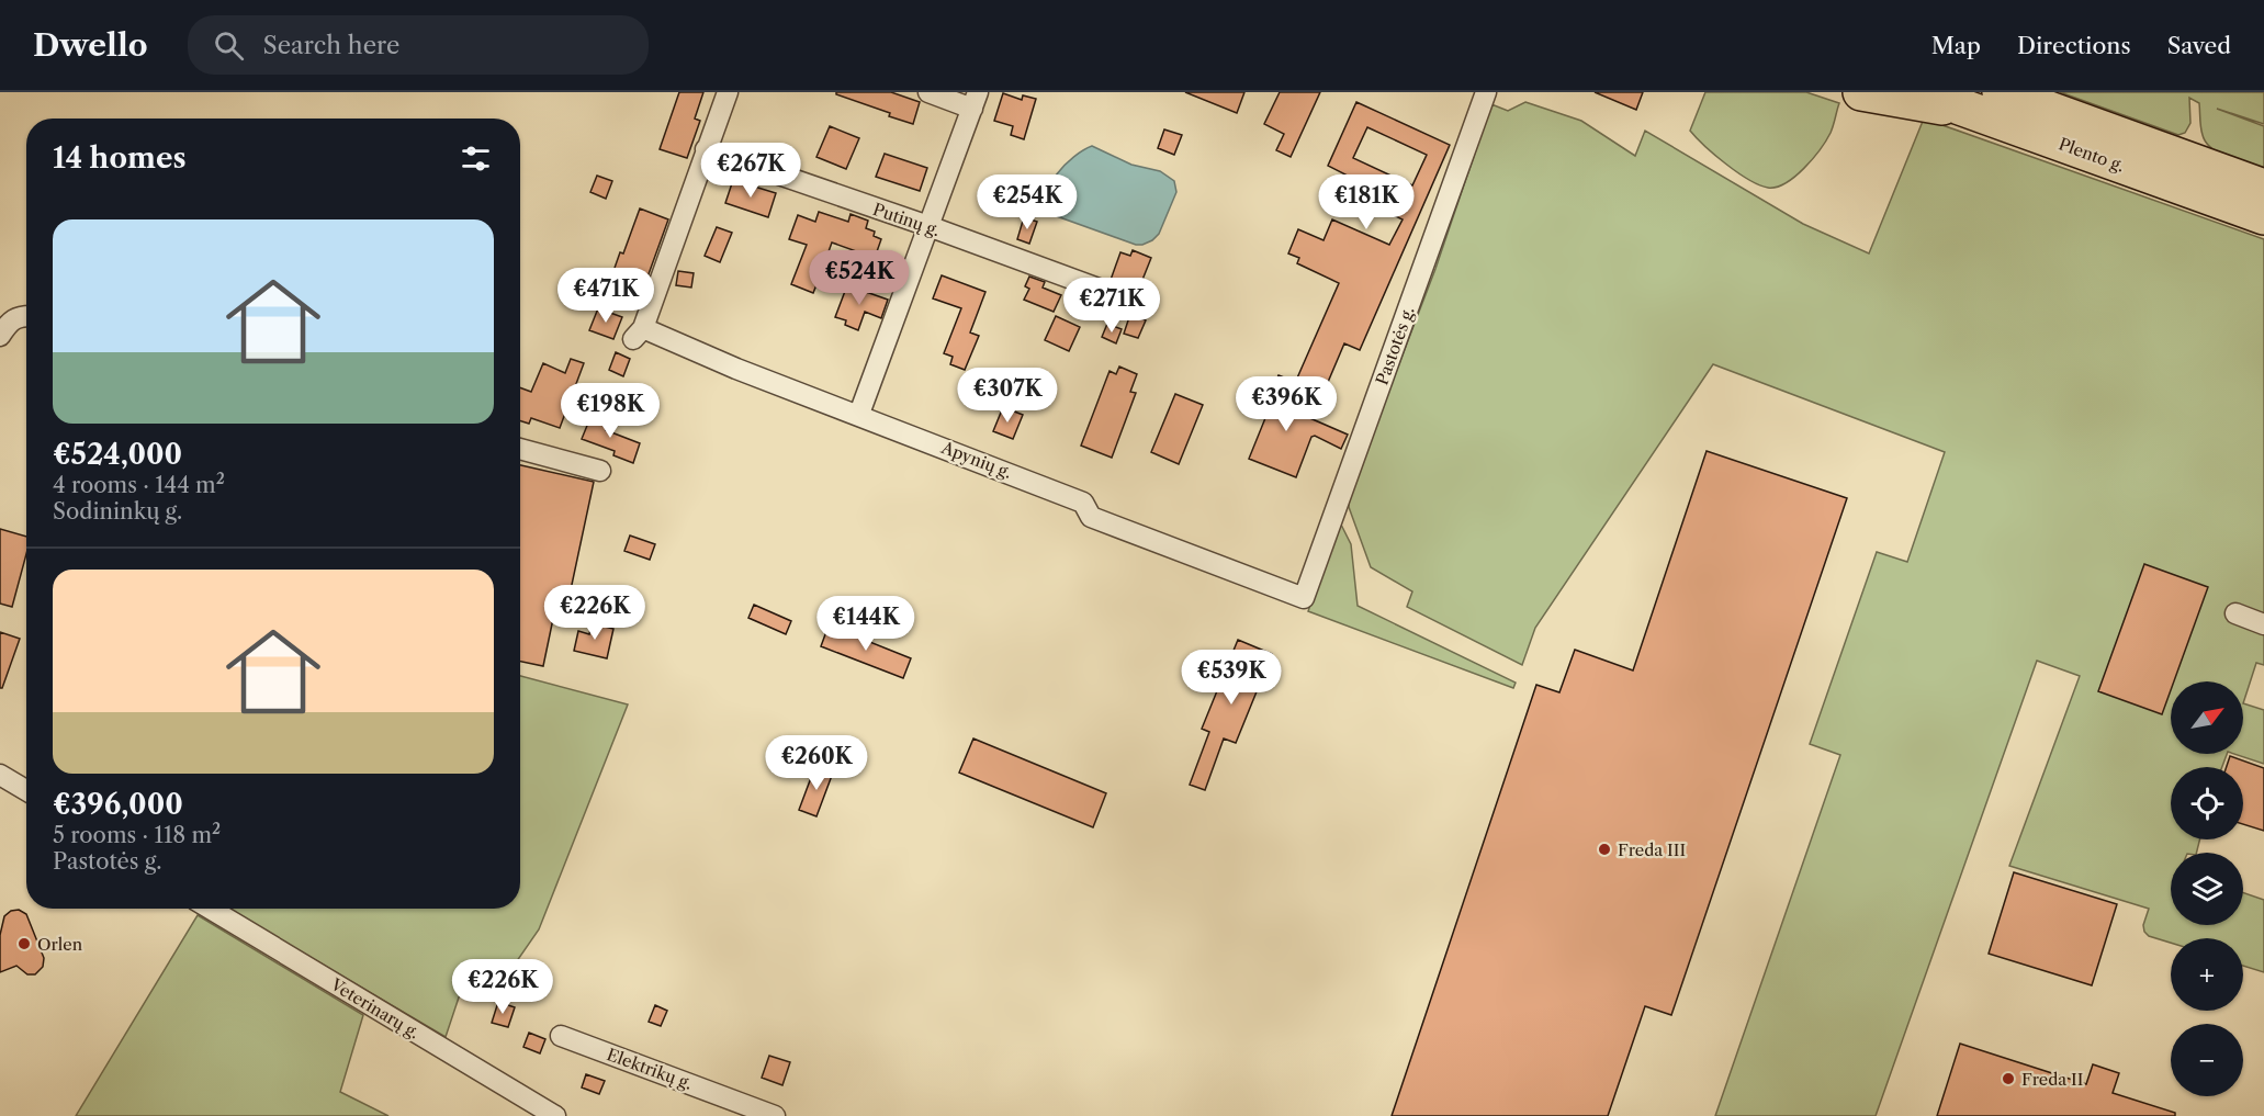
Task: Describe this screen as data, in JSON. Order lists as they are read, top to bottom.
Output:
{
  "streets": {
    "highway": ["Plento g."],
    "street": [
      "Putinų g.",
      "Pastotės g.",
      "Apynių g.",
      "Veterinarų g.",
      "Elektrikų g."
    ]
  },
  "crossings": [
    ["Putinų g.", "Apynių g."],
    ["Pastotės g.", "Apynių g."]
  ],
  "places": ["Freda III", "Orlen", "Freda II"],
  "north": "top right",
  "page": {
    "header": "Dwello",
    "search": "Search here",
    "nav": ["Map", "Directions", "Saved"],
    "heading": "14 homes",
    "price": [
      "€267K",
      "€254K",
      "€181K",
      "€524K",
      "€471K",
      "€271K",
      "€307K",
      "€396K",
      "€198K",
      "€226K",
      "€144K",
      "€539K",
      "€260K",
      "€226K"
    ],
    "list": [
      {
        "name": "€524,000",
        "note": "4 rooms · 144 m² · Sodininkų g."
      },
      {
        "name": "€396,000",
        "note": "5 rooms · 118 m² · Pastotės g."
      }
    ],
    "map_buttons": ["+", "−"]
  }
}
